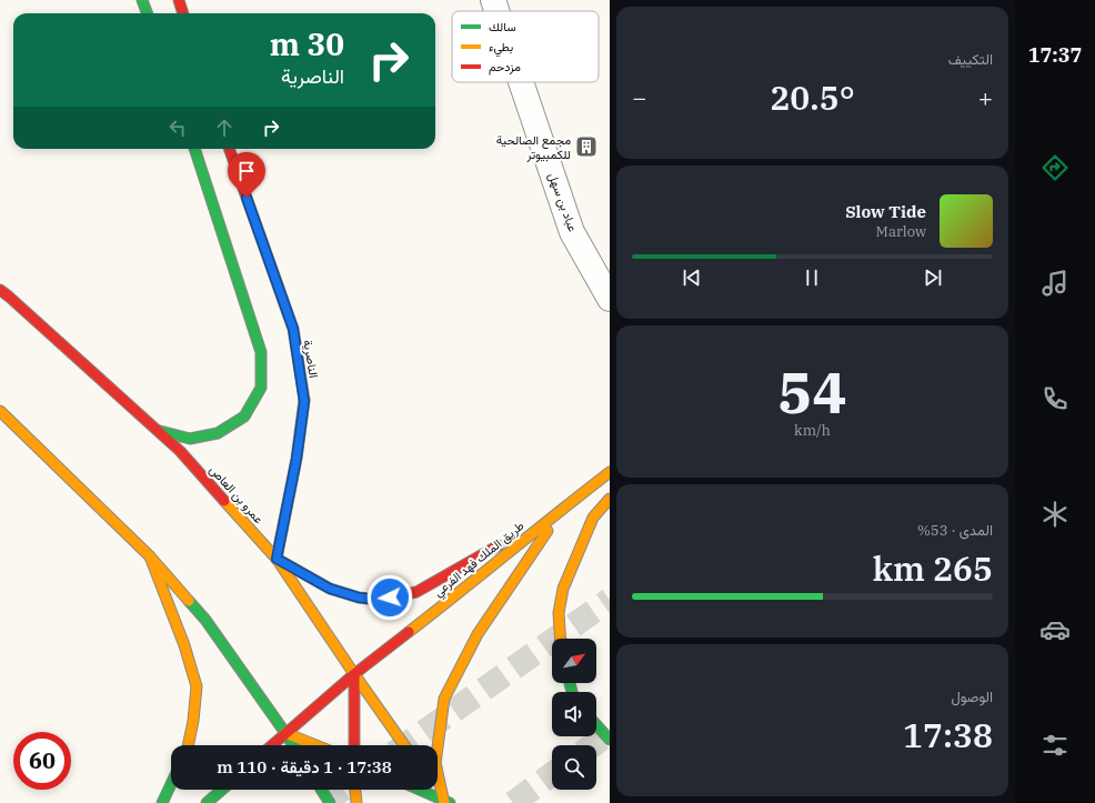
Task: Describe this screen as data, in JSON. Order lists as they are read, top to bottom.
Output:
{
  "streets": {
    "main road": ["الناصرية", "عمرو بن العاص", "طريق الملك فهد الفرعي"],
    "street": ["عباد بن سهل"]
  },
  "crossings": [
    ["الناصرية", "عمرو بن العاص"],
    ["عمرو بن العاص", "طريق الملك فهد الفرعي"]
  ],
  "places": {
    "building": ["مجمع الصالحية للكمبيوتر"]
  },
  "legend": ["سالك", "بطيء", "مزدحم"],
  "north": "top right",
  "page": {
    "tabs": "17:37",
    "tile": [
      "التكييف",
      ["54", "km/h"],
      ["المدى · 53%", "265 km"],
      ["الوصول", "17:38"]
    ],
    "turn": ["30 m", "الناصرية"],
    "heat": ["−", "20.5°", "+"],
    "song": ["Slow Tide", "Marlow"],
    "limit": "60",
    "trip": "17:38 · 1 دقيقة · 110 m"
  }
}
